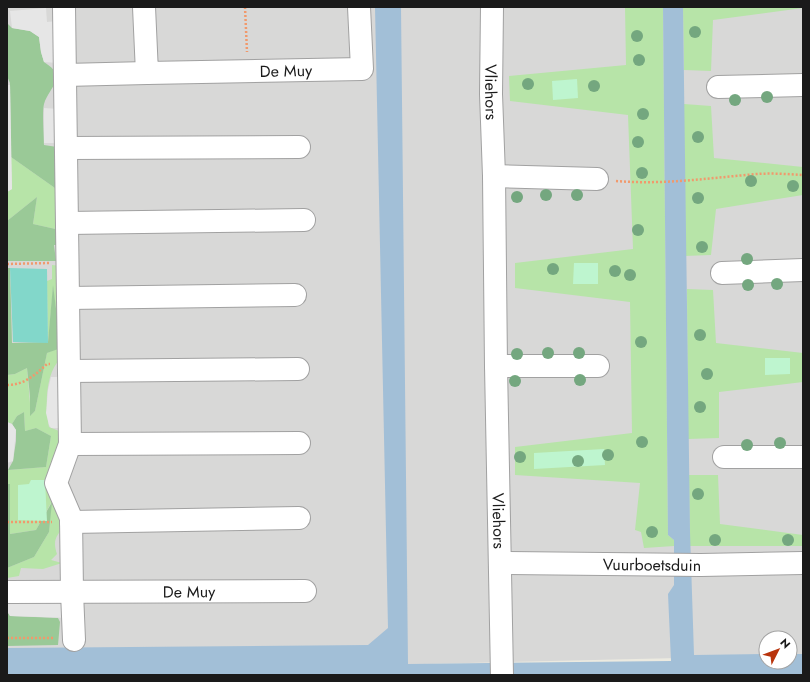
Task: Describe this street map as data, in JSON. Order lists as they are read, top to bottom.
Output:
{
  "streets": {
    "street": ["De Muy", "Vliehors", "Vuurboetsduin"]
  },
  "crossings": [
    ["Vliehors", "Vuurboetsduin"]
  ],
  "north": "top right"
}
